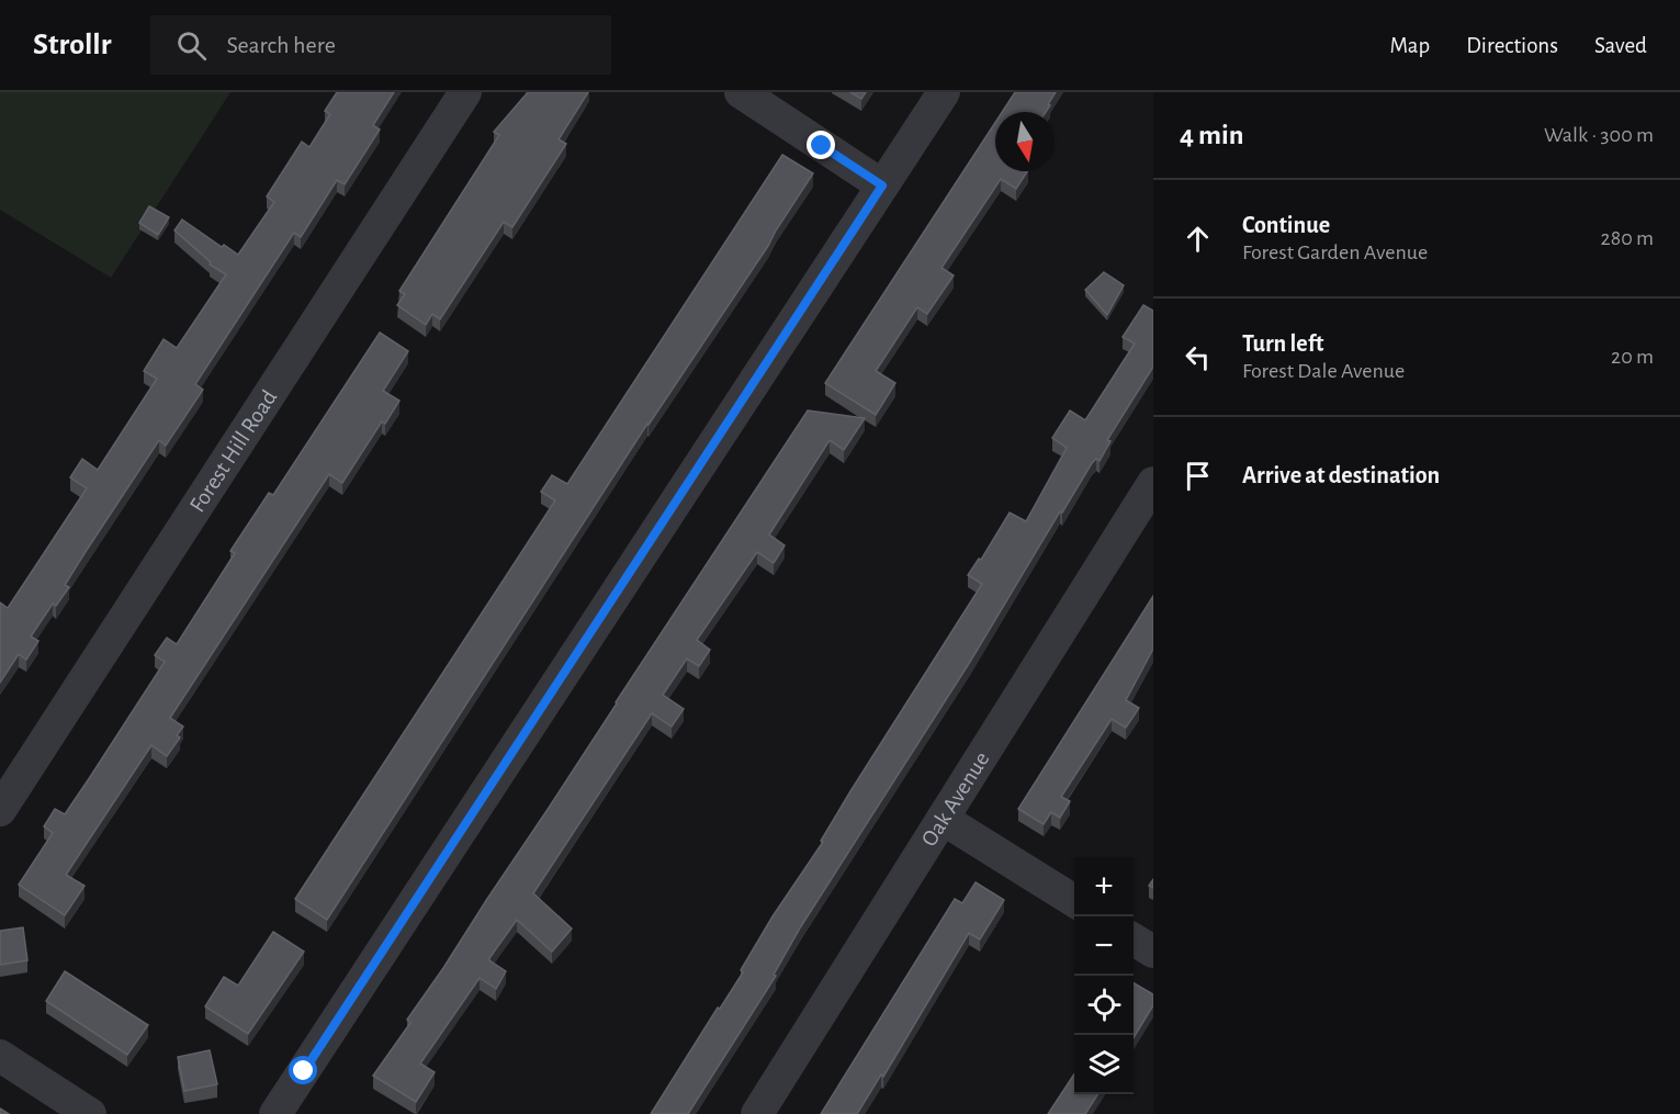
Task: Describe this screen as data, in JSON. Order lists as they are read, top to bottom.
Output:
{
  "streets": {
    "street": ["Forest Hill Road", "Oak Avenue"]
  },
  "north": "bottom",
  "page": {
    "header": "Strollr",
    "search": "Search here",
    "nav": ["Map", "Directions", "Saved"],
    "heading": ["4 min", "Walk · 300 m"],
    "list": [
      ["Continue", "Forest Garden Avenue", "280 m"],
      ["Turn left", "Forest Dale Avenue", "20 m"],
      "Arrive at destination"
    ],
    "map_buttons": ["+", "−"]
  }
}
